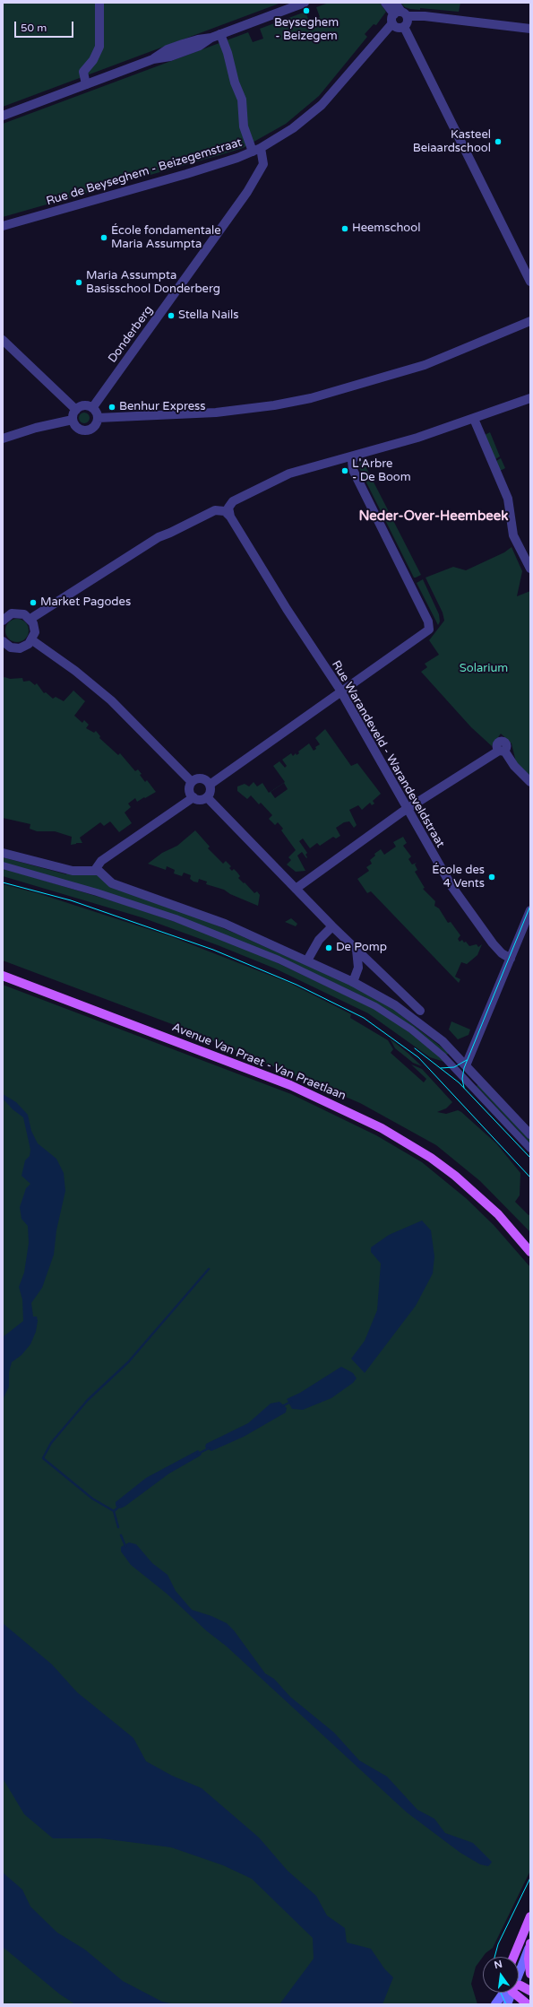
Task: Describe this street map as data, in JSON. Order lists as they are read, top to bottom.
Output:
{
  "streets": {
    "main road": ["Avenue Van Praet - Van Praetlaan"],
    "street": ["Rue de Beyseghem - Beizegemstraat", "Donderberg", "Rue Warandeveld - Warandeveldstraat"]
  },
  "crossings": [
    ["Rue de Beyseghem - Beizegemstraat", "Donderberg"]
  ],
  "districts": ["Neder-Over-Heembeek"],
  "parks": ["Solarium"],
  "places": [
    "Beyseghem - Beizegem",
    "Kasteel Beiaardschool",
    "Heemschool",
    "École fondamentale Maria Assumpta",
    "Maria Assumpta Basisschool Donderberg",
    "Stella Nails",
    "Benhur Express",
    "L'Arbre - De Boom",
    "Market Pagodes",
    "École des 4 Vents",
    "De Pomp"
  ],
  "scale_bar": "50 m",
  "north": "top"
}
